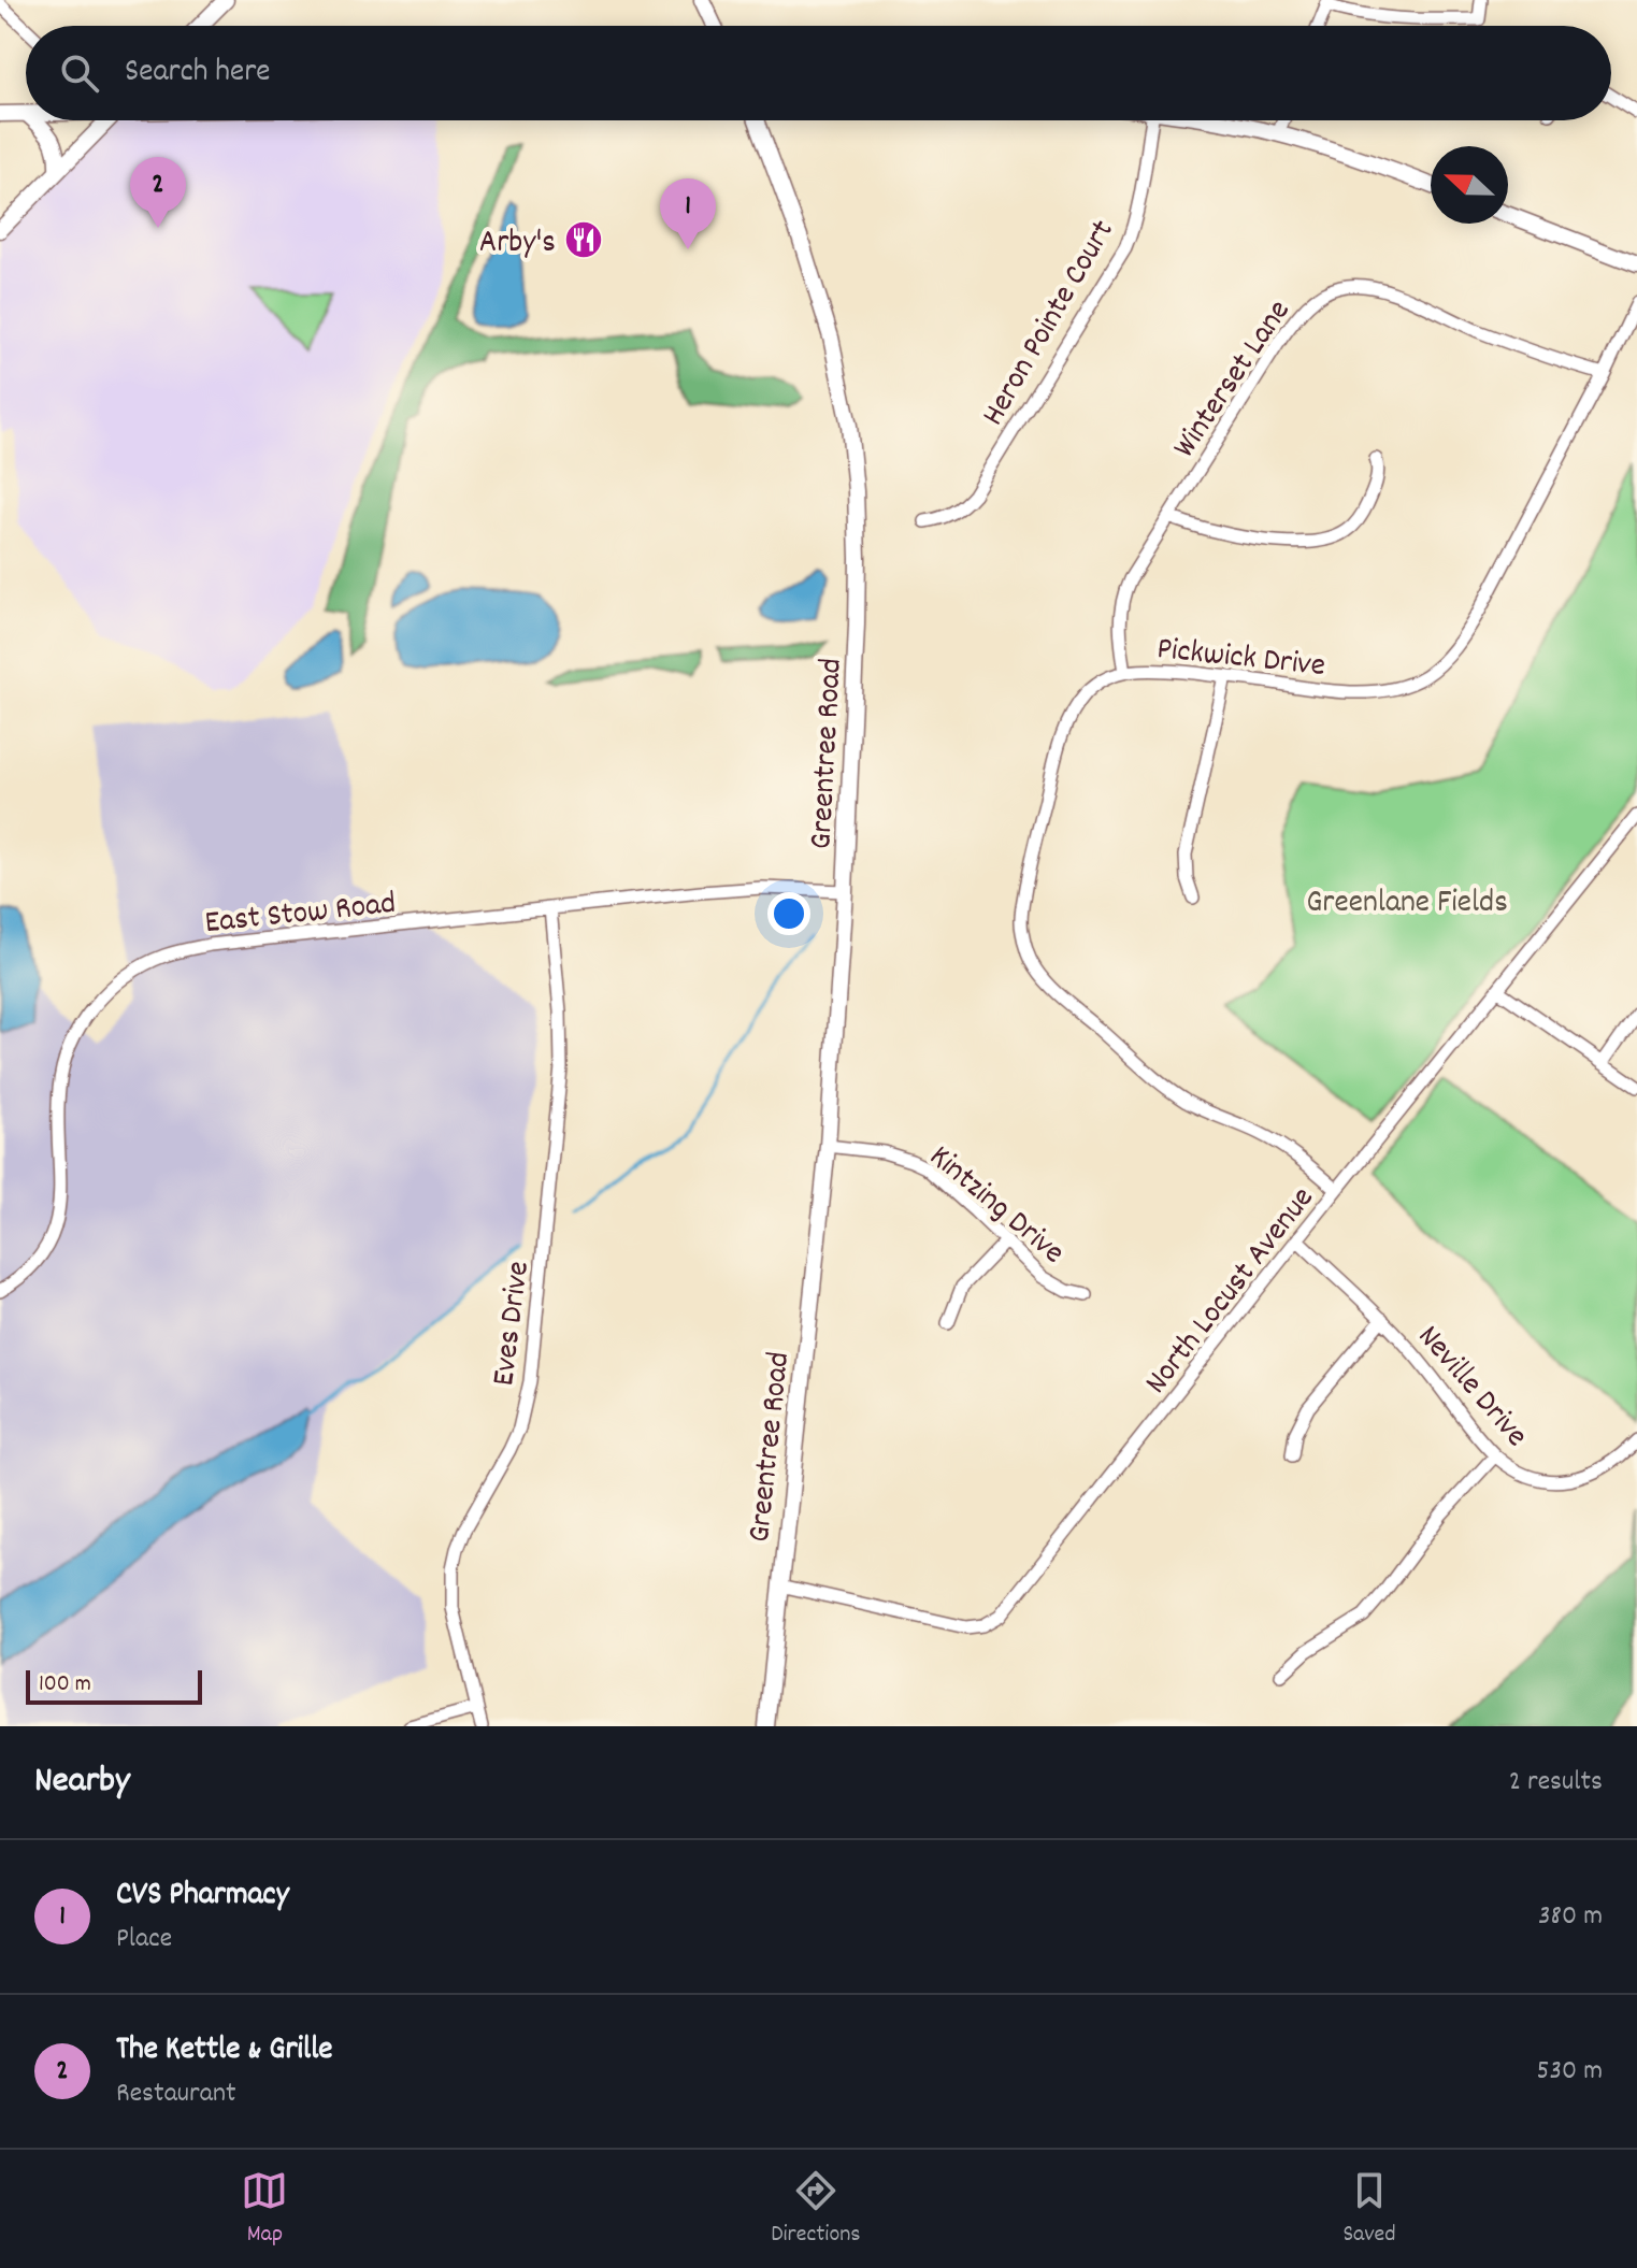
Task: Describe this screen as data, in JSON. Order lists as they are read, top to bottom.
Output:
{
  "streets": {
    "main road": ["Greentree Road"],
    "street": [
      "Heron Pointe Court",
      "Winterset Lane",
      "Pickwick Drive",
      "East Stow Road",
      "Kintzing Drive",
      "North Locust Avenue",
      "Eves Drive",
      "Neville Drive"
    ]
  },
  "crossings": [
    ["Winterset Lane", "Pickwick Drive"],
    ["Pickwick Drive", "North Locust Avenue"],
    ["Greentree Road", "East Stow Road"],
    ["Greentree Road", "Kintzing Drive"],
    ["Greentree Road", "North Locust Avenue"],
    ["East Stow Road", "Eves Drive"],
    ["North Locust Avenue", "Neville Drive"]
  ],
  "parks": ["Greenlane Fields"],
  "places": {
    "restaurant": ["Arby's"]
  },
  "scale_bar": "100 m",
  "north": "left",
  "page": {
    "search": "Search here",
    "pins": ["2", "1"],
    "scale": "100 m",
    "heading": ["Nearby", "2 results"],
    "list": [
      {
        "mark": "1",
        "name": "CVS Pharmacy",
        "note": "Place",
        "value": "380 m"
      },
      {
        "mark": "2",
        "name": "The Kettle & Grille",
        "note": "Restaurant",
        "value": "530 m"
      }
    ],
    "nav": ["Map", "Directions", "Saved"]
  }
}
